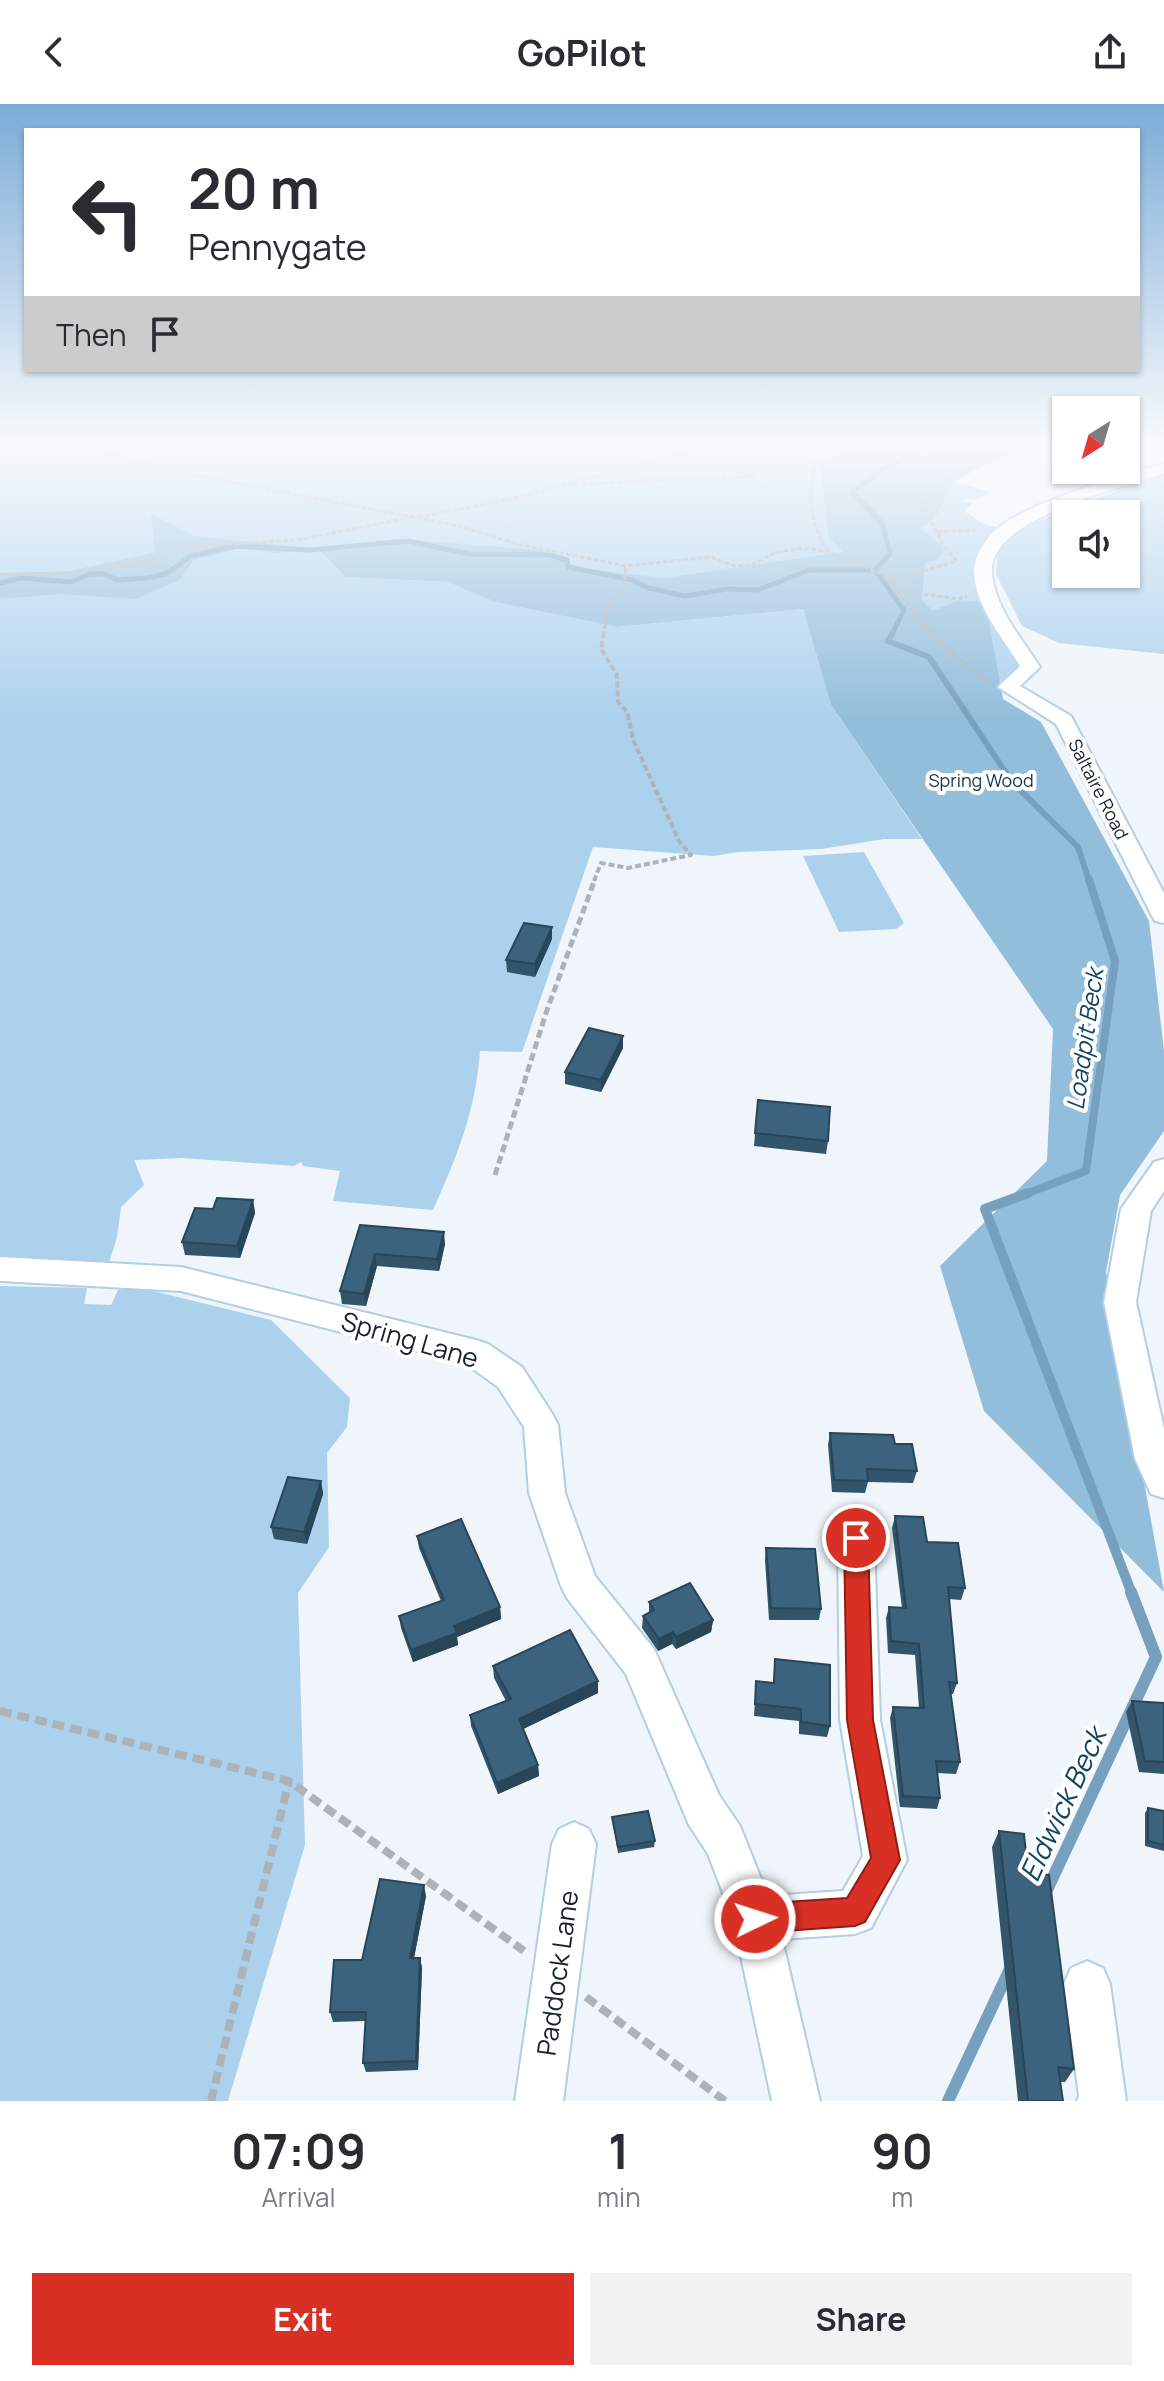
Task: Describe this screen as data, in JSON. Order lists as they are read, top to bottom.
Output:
{
  "streets": {
    "street": ["Saltaire Road", "Spring Lane", "Paddock Lane"]
  },
  "water": ["Loadpit Beck", "Eldwick Beck"],
  "parks": ["Spring Wood"],
  "north": "bottom left",
  "page": {
    "header": "GoPilot",
    "turn": ["20 m", "Pennygate"],
    "then": "Then",
    "eta": [
      "07:09",
      "Arrival",
      "1",
      "min",
      "90",
      "m"
    ],
    "buttons": ["Exit", "Share"]
  }
}
